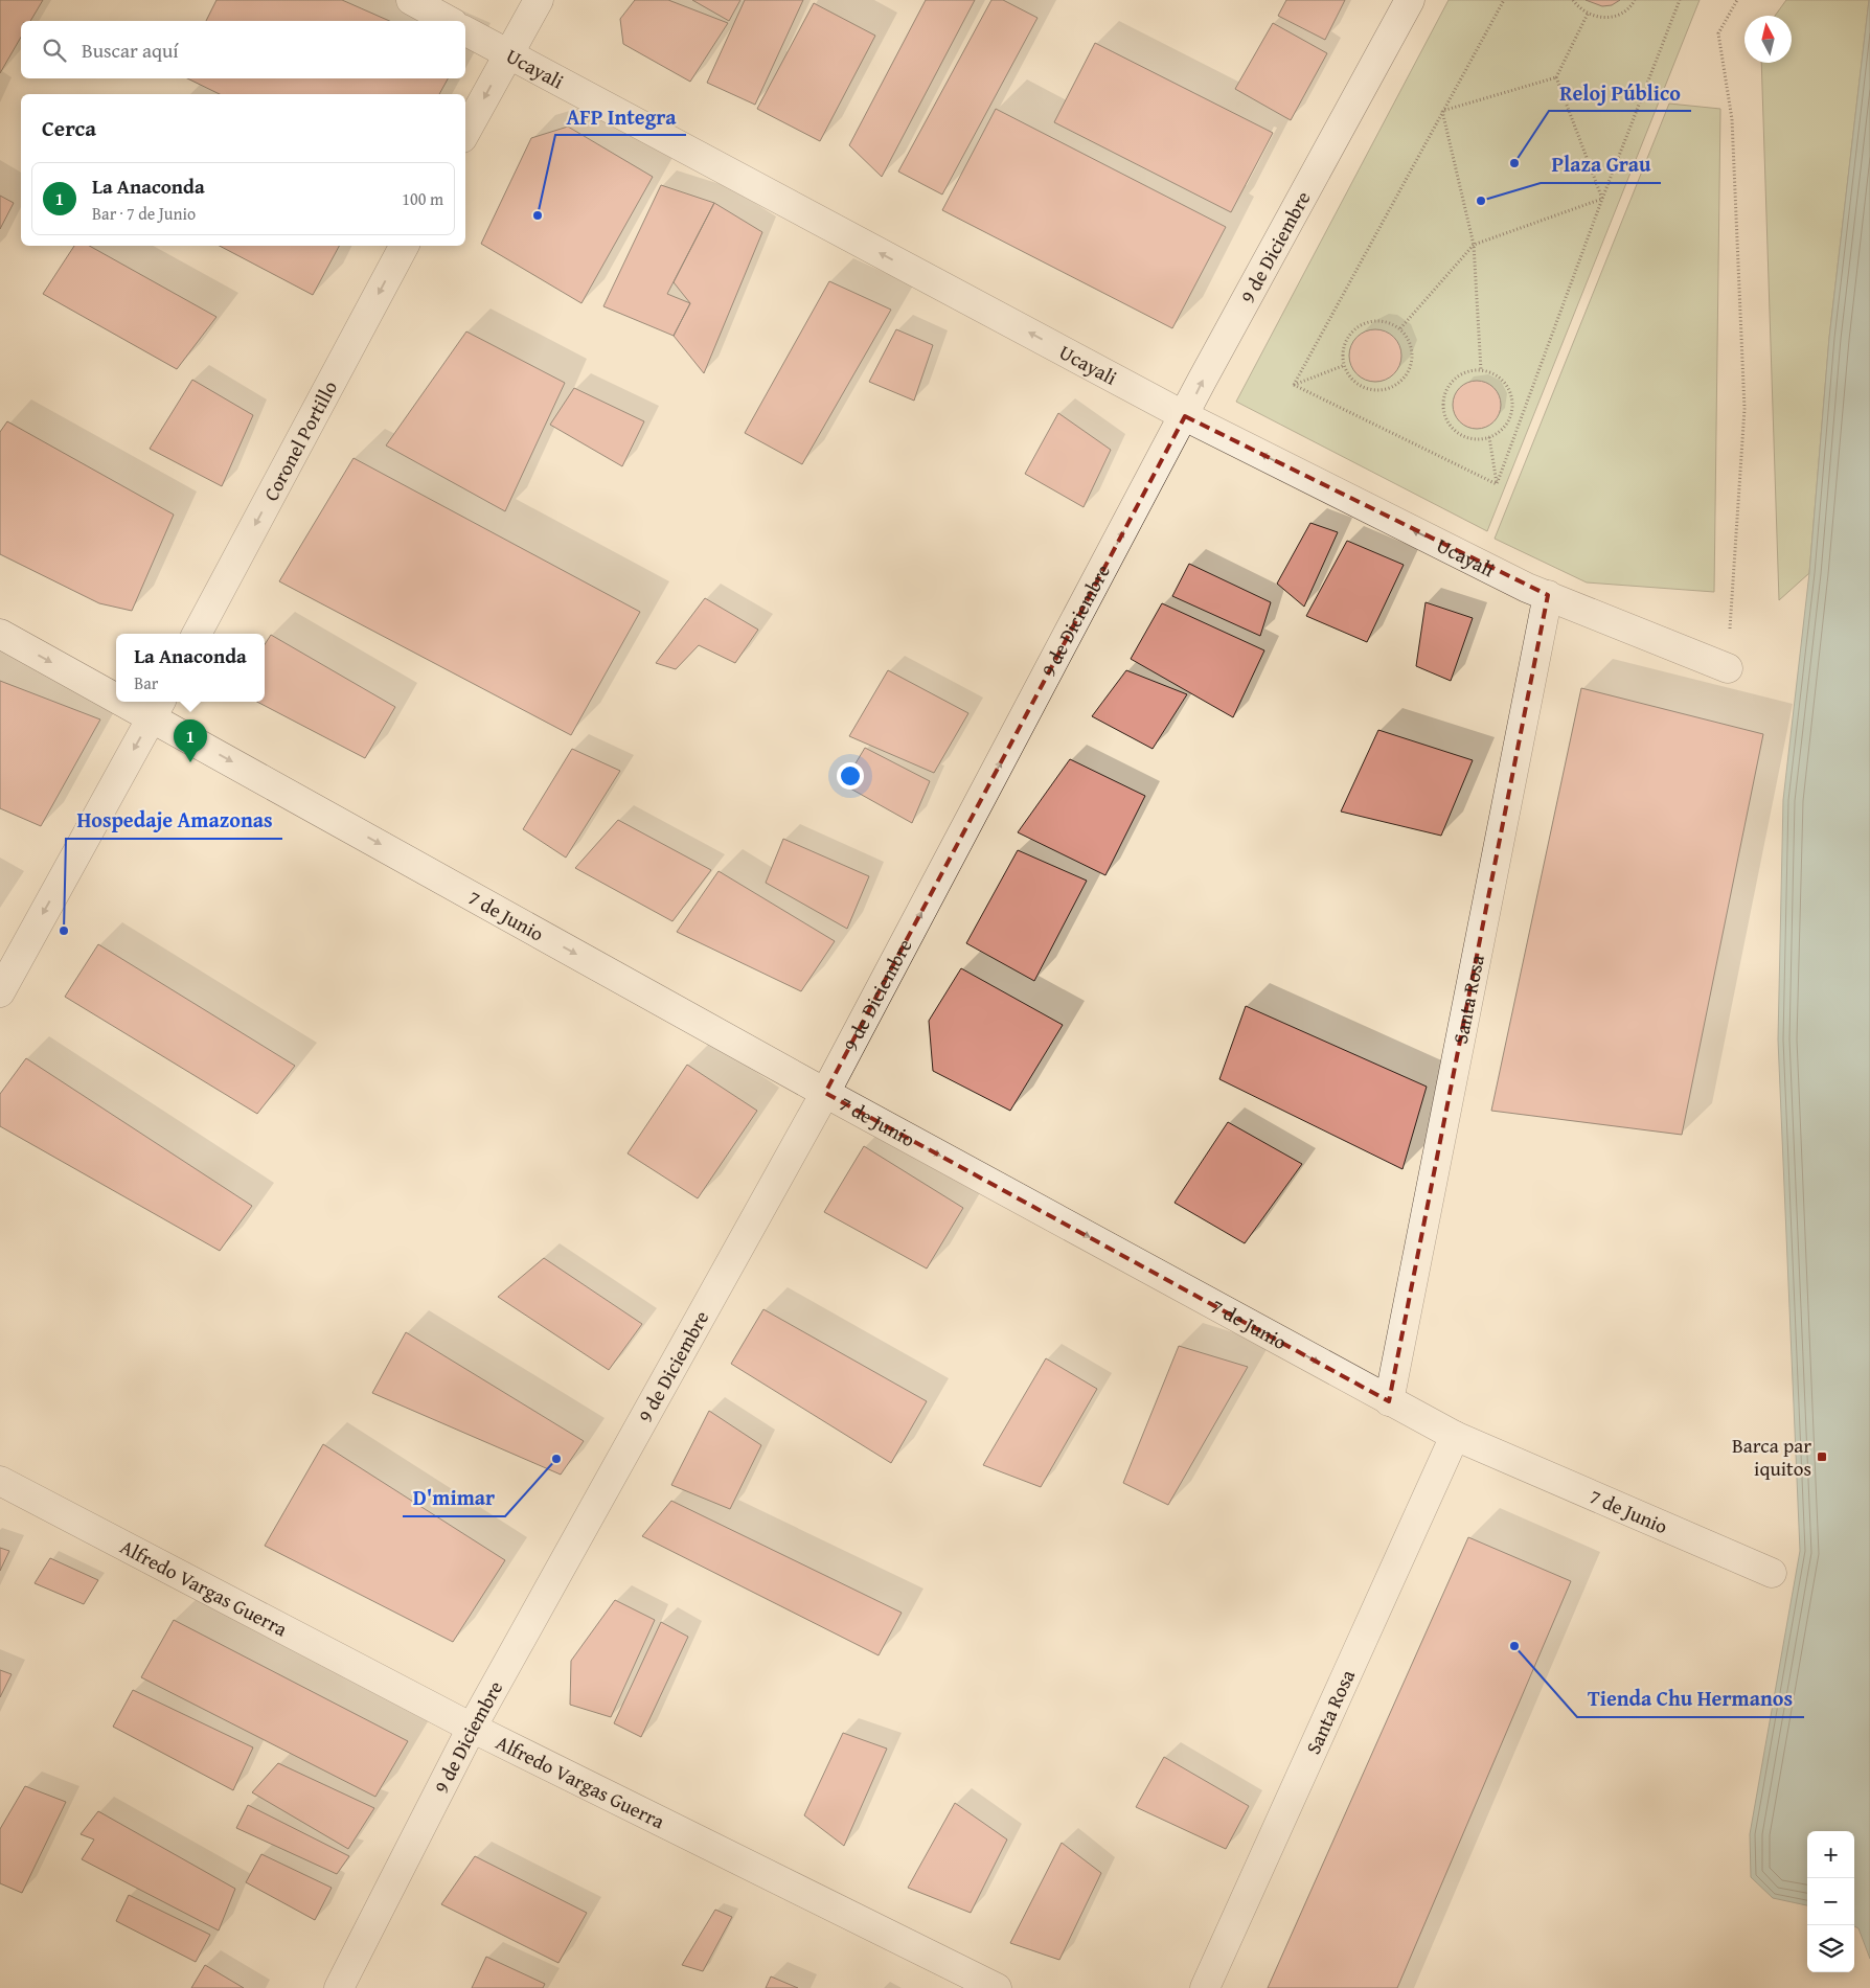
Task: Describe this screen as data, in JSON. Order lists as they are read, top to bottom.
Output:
{
  "streets": {
    "street": [
      "Ucayali",
      "9 de Diciembre",
      "Coronel Portillo",
      "7 de Junio",
      "Santa Rosa",
      "Alfredo Vargas Guerra"
    ]
  },
  "crossings": [
    ["Ucayali", "9 de Diciembre"],
    ["Ucayali", "Santa Rosa"],
    ["9 de Diciembre", "7 de Junio"],
    ["9 de Diciembre", "Alfredo Vargas Guerra"],
    ["7 de Junio", "Santa Rosa"]
  ],
  "one_way": [
    "Ucayali",
    "9 de Diciembre",
    "Coronel Portillo",
    "7 de Junio"
  ],
  "places": {
    "other": [
      "Reloj Público",
      "Plaza Grau",
      "AFP Integra",
      "Hospedaje Amazonas",
      "D'mimar",
      "Tienda Chu Hermanos"
    ],
    "transit": ["Barca par iquitos"]
  },
  "north": "top",
  "page": {
    "search": "Buscar aquí",
    "heading": "Cerca",
    "list": [
      {
        "mark": "1",
        "name": "La Anaconda",
        "note": "Bar · 7 de Junio",
        "value": "100 m"
      }
    ],
    "popup": ["La Anaconda", "Bar"],
    "pins": "1",
    "map_buttons": ["+", "−"]
  }
}
